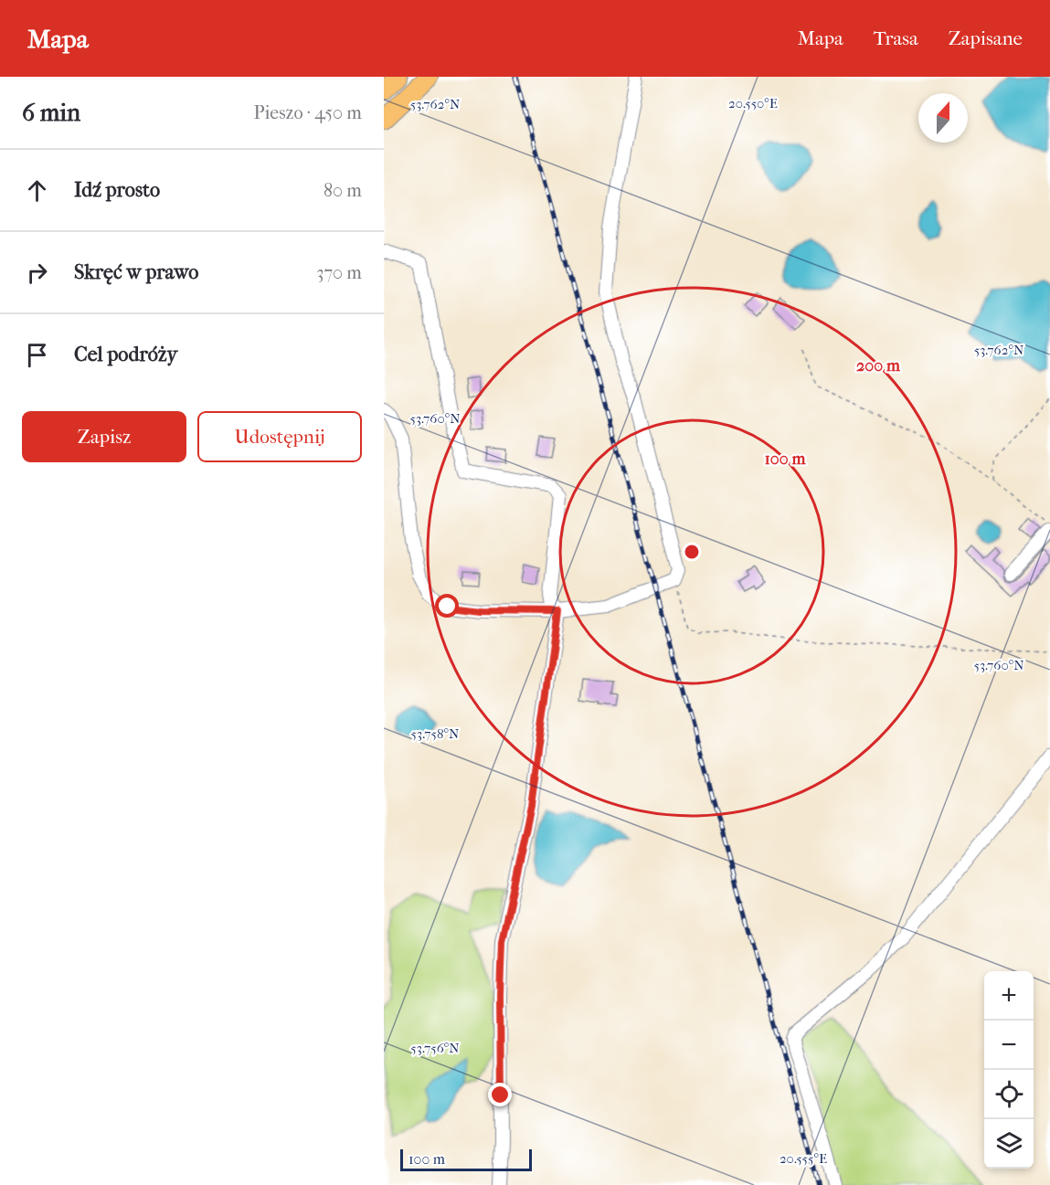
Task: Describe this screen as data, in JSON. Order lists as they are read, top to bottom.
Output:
{
  "scale_bar": "100 m",
  "north": "top",
  "page": {
    "header": "Mapa",
    "nav": ["Mapa", "Trasa", "Zapisane"],
    "heading": ["6 min", "Pieszo · 450 m"],
    "list": [
      ["Idź prosto", "80 m"],
      ["Skręć w prawo", "370 m"],
      "Cel podróży"
    ],
    "buttons": ["Zapisz", "Udostępnij"],
    "map_buttons": ["+", "−"],
    "scale": "100 m"
  },
  "coordinates": [
    "20.550°E",
    "53.762°N",
    "53.760°N",
    "53.758°N",
    "53.756°N",
    "20.555°E"
  ],
  "rings": ["200 m", "100 m"]
}
